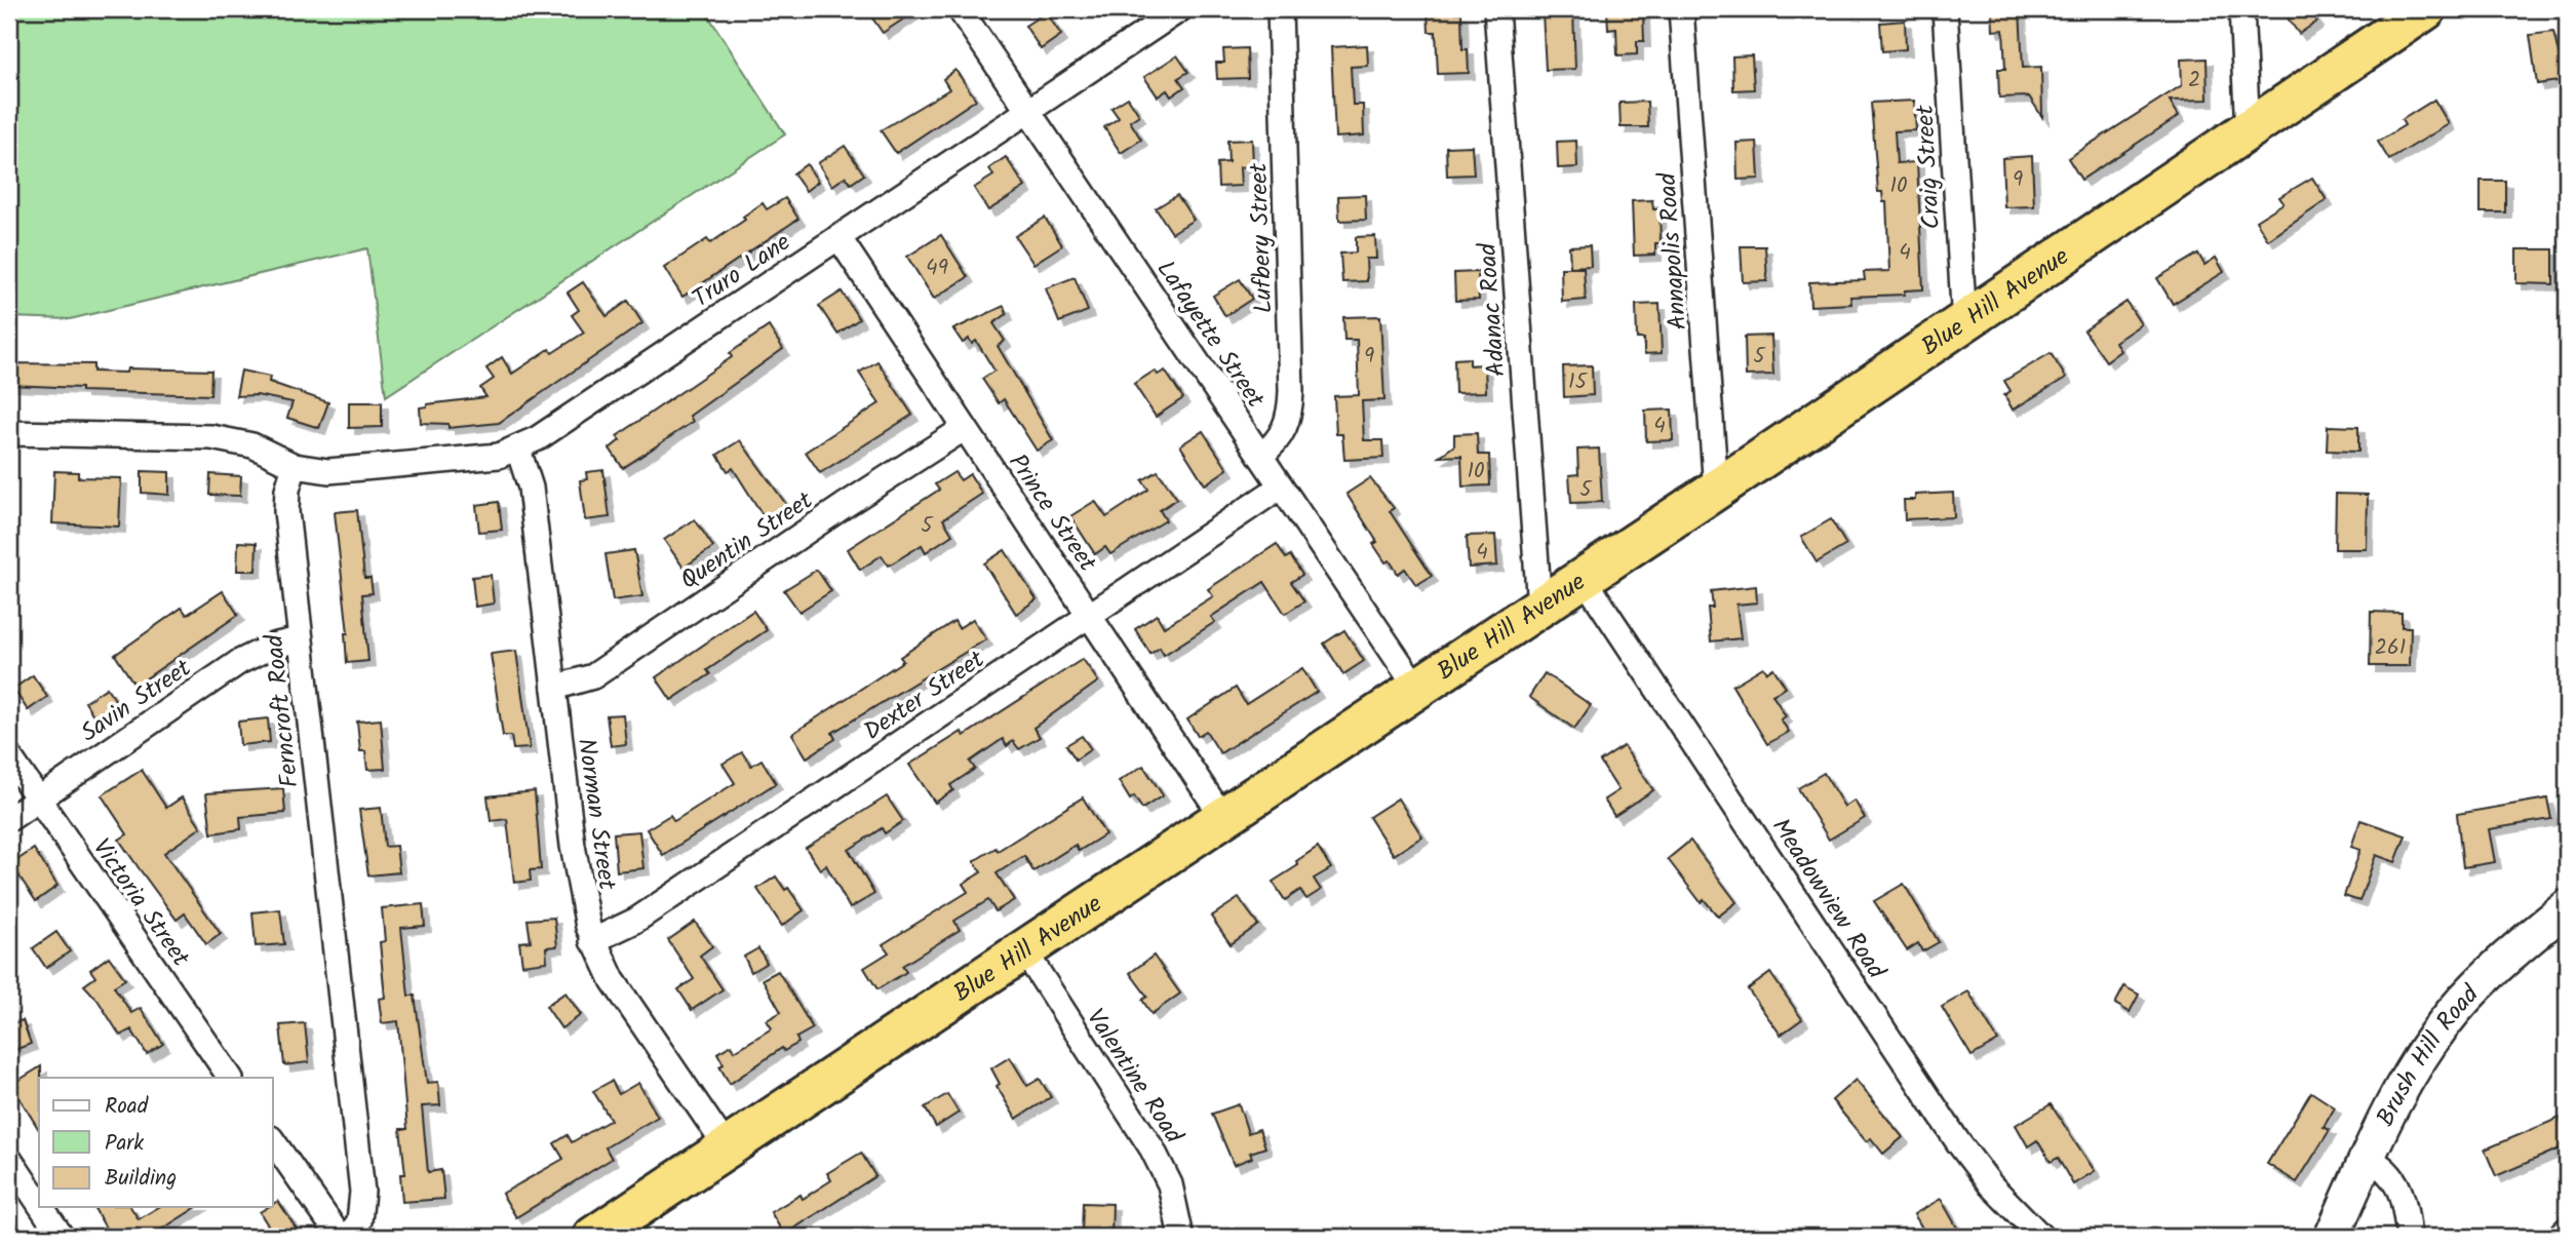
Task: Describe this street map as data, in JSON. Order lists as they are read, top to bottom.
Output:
{
  "streets": {
    "highway": ["Blue Hill Avenue"],
    "street": [
      "Craig Street",
      "Lufbery Street",
      "Annapolis Road",
      "Truro Lane",
      "Adanac Road",
      "Lafayette Street",
      "Prince Street",
      "Quentin Street",
      "Dexter Street",
      "Savin Street",
      "Ferncroft Road",
      "Norman Street",
      "Meadowview Road",
      "Victoria Street",
      "Brush Hill Road",
      "Valentine Road"
    ]
  },
  "crossings": [
    ["Craig Street", "Blue Hill Avenue"],
    ["Lufbery Street", "Lafayette Street"],
    ["Annapolis Road", "Blue Hill Avenue"],
    ["Truro Lane", "Lafayette Street"],
    ["Truro Lane", "Prince Street"],
    ["Truro Lane", "Ferncroft Road"],
    ["Truro Lane", "Norman Street"],
    ["Blue Hill Avenue", "Adanac Road"],
    ["Blue Hill Avenue", "Lafayette Street"],
    ["Blue Hill Avenue", "Prince Street"],
    ["Blue Hill Avenue", "Norman Street"],
    ["Blue Hill Avenue", "Meadowview Road"],
    ["Blue Hill Avenue", "Valentine Road"],
    ["Lafayette Street", "Dexter Street"],
    ["Prince Street", "Quentin Street"],
    ["Prince Street", "Dexter Street"],
    ["Quentin Street", "Norman Street"],
    ["Dexter Street", "Norman Street"],
    ["Savin Street", "Ferncroft Road"],
    ["Savin Street", "Victoria Street"]
  ],
  "house_numbers": [
    "2",
    "9",
    "10",
    "4",
    "49",
    "9",
    "5",
    "15",
    "4",
    "10",
    "5",
    "5",
    "4",
    "261"
  ],
  "legend": ["Road", "Park", "Building"]
}
